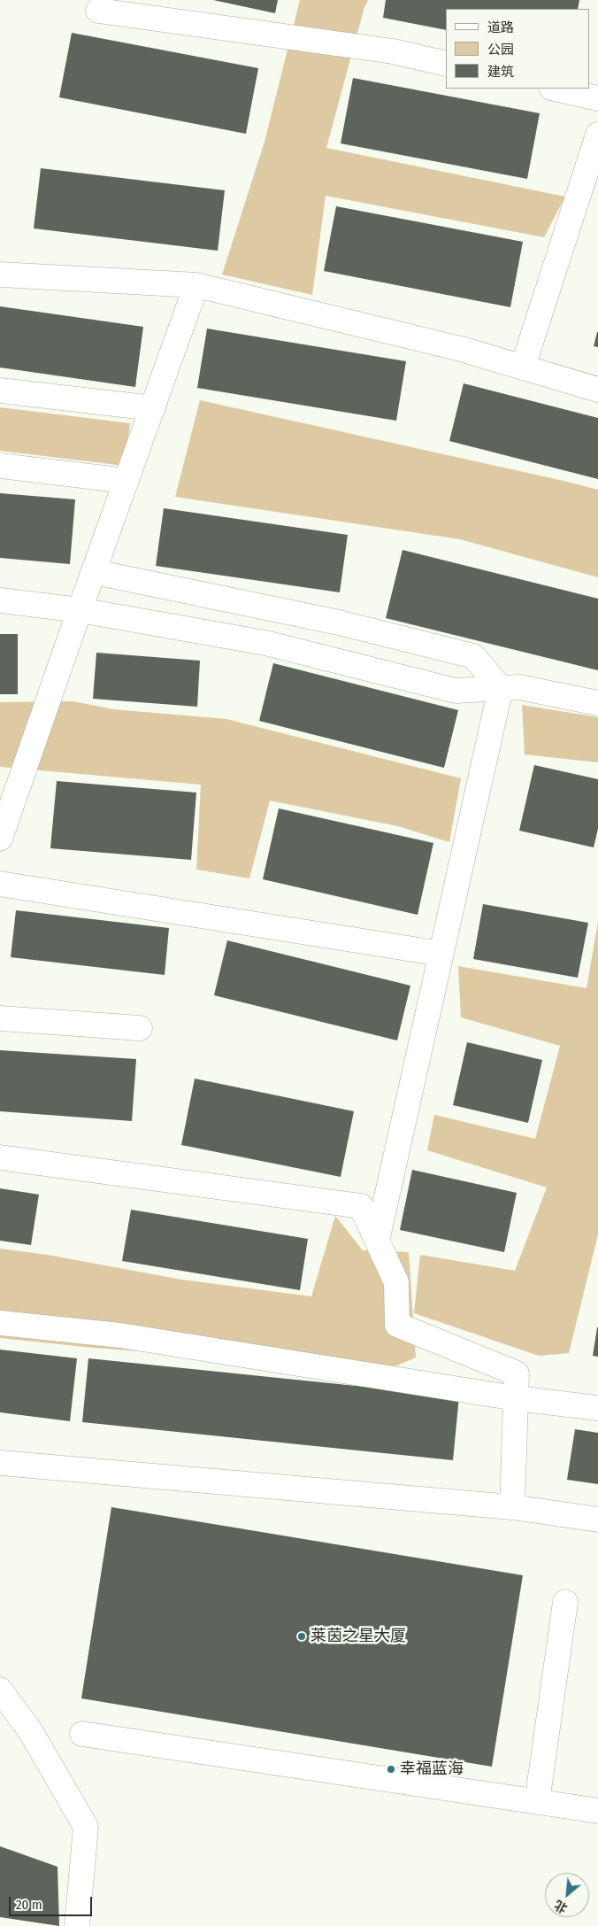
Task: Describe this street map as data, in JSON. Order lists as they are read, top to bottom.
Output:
{
  "places": ["莱茵之星大厦", "幸福蓝海"],
  "legend": ["道路", "公园", "建筑"],
  "scale_bar": "20 m",
  "north": "bottom left"
}
